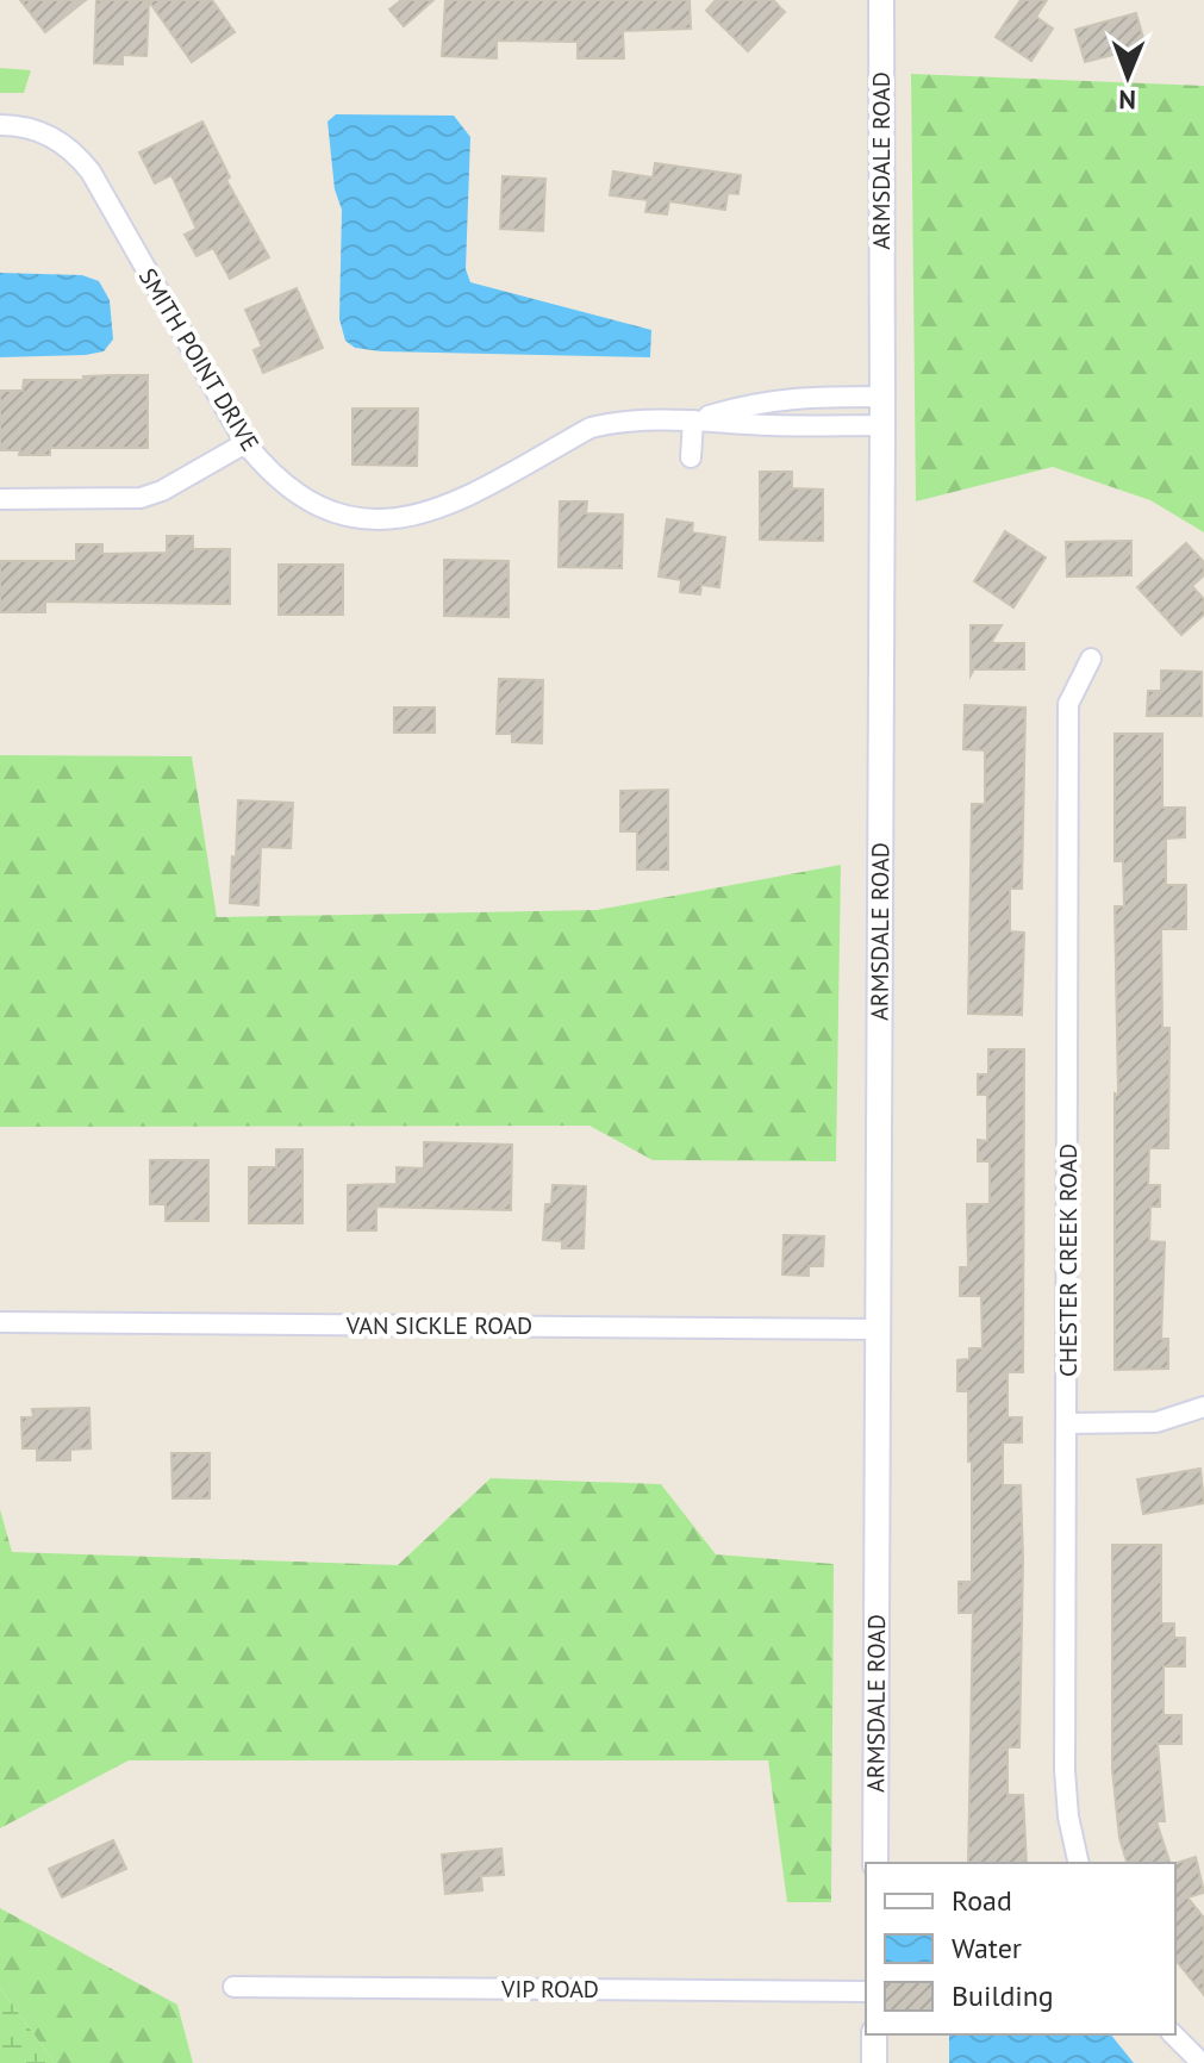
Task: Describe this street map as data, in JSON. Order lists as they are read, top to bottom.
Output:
{
  "streets": {
    "street": [
      "ARMSDALE ROAD",
      "SMITH POINT DRIVE",
      "CHESTER CREEK ROAD",
      "VAN SICKLE ROAD",
      "VIP ROAD"
    ]
  },
  "crossings": [
    ["ARMSDALE ROAD", "SMITH POINT DRIVE"],
    ["ARMSDALE ROAD", "VAN SICKLE ROAD"]
  ],
  "legend": ["Road", "Water", "Building"],
  "north": "bottom"
}
